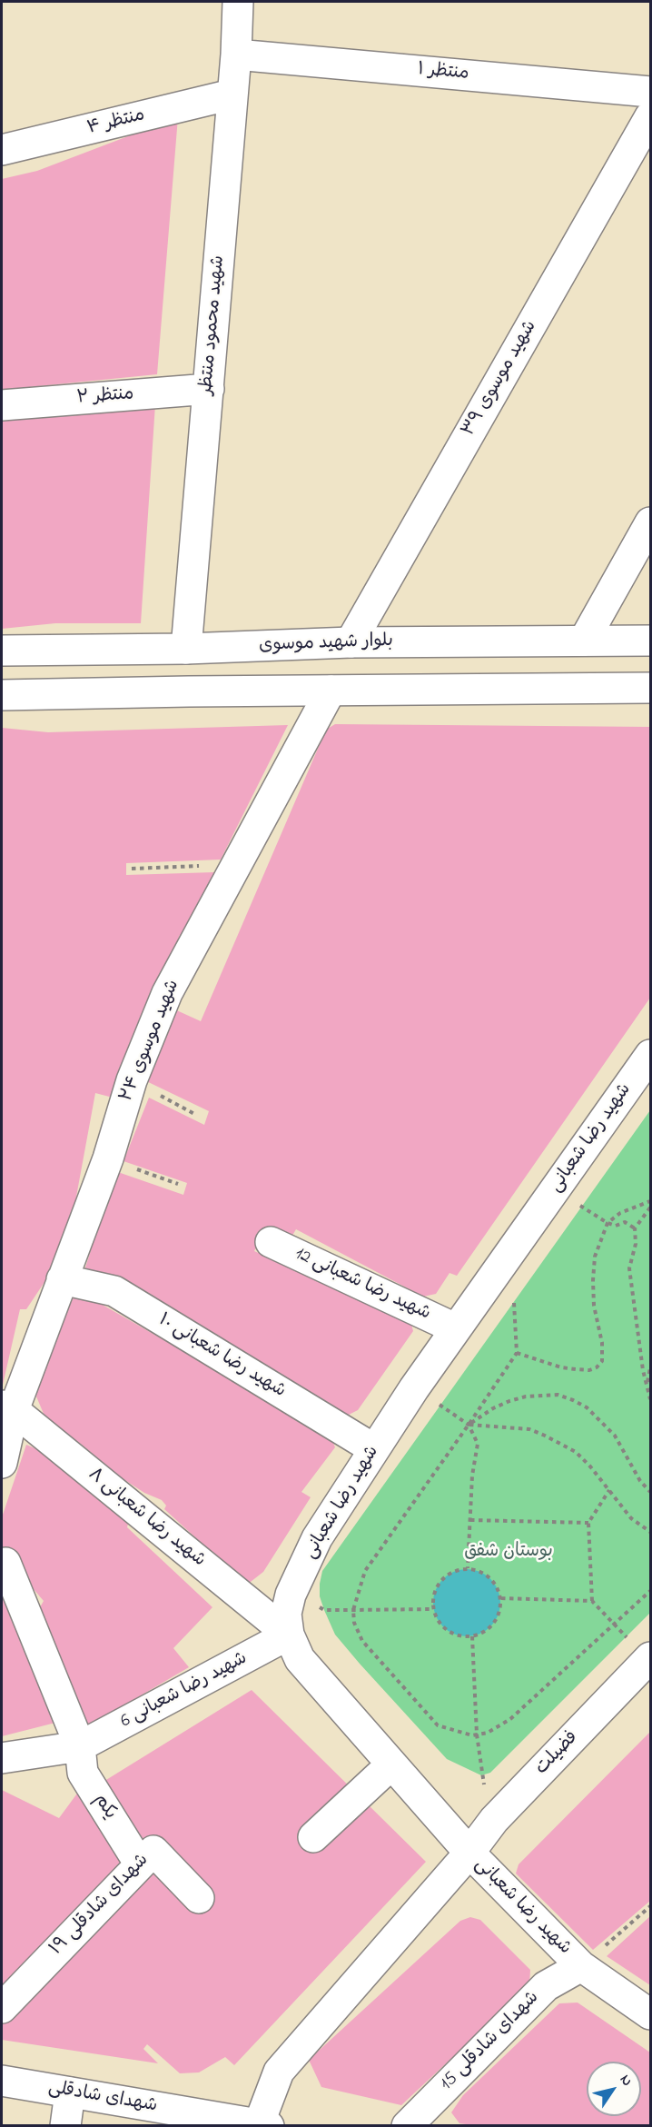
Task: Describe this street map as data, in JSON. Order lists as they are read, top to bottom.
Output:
{
  "streets": {
    "street": [
      "منتظر ۱",
      "منتظر ۴",
      "شهید محمود منتظر",
      "شهید موسوی ۳۹",
      "منتظر ۲",
      "بلوار شهید موسوی",
      "شهید موسوی ۲۴",
      "شهید رضا شعبانی",
      "شهید رضا شعبانی 12",
      "شهید رضا شعبانی ۱۰",
      "شهید رضا شعبانی ۸",
      "شهید رضا شعبانی 6",
      "فضیلت",
      "یکم",
      "شهدای شادقلی ۱۹",
      "شهدای شادقلی 15",
      "شهدای شادقلی"
    ]
  },
  "crossings": [
    ["منتظر ۱", "شهید محمود منتظر"],
    ["منتظر ۴", "شهید محمود منتظر"],
    ["شهید محمود منتظر", "منتظر ۲"],
    ["شهید محمود منتظر", "بلوار شهید موسوی"],
    ["شهید موسوی ۳۹", "بلوار شهید موسوی"],
    ["شهید موسوی ۲۴", "شهید رضا شعبانی ۱۰"],
    ["شهید موسوی ۲۴", "شهید رضا شعبانی ۸"],
    ["شهید رضا شعبانی", "شهید رضا شعبانی 12"],
    ["شهید رضا شعبانی", "شهید رضا شعبانی ۱۰"],
    ["شهید رضا شعبانی", "شهید رضا شعبانی ۸"],
    ["شهید رضا شعبانی", "شهید رضا شعبانی 6"],
    ["شهید رضا شعبانی", "فضیلت"],
    ["شهید رضا شعبانی", "شهدای شادقلی 15"],
    ["شهید رضا شعبانی ۸", "شهید رضا شعبانی 6"],
    ["شهید رضا شعبانی 6", "یکم"],
    ["فضیلت", "شهدای شادقلی"],
    ["یکم", "شهدای شادقلی ۱۹"]
  ],
  "parks": ["بوستان شفق"],
  "north": "top right"
}
